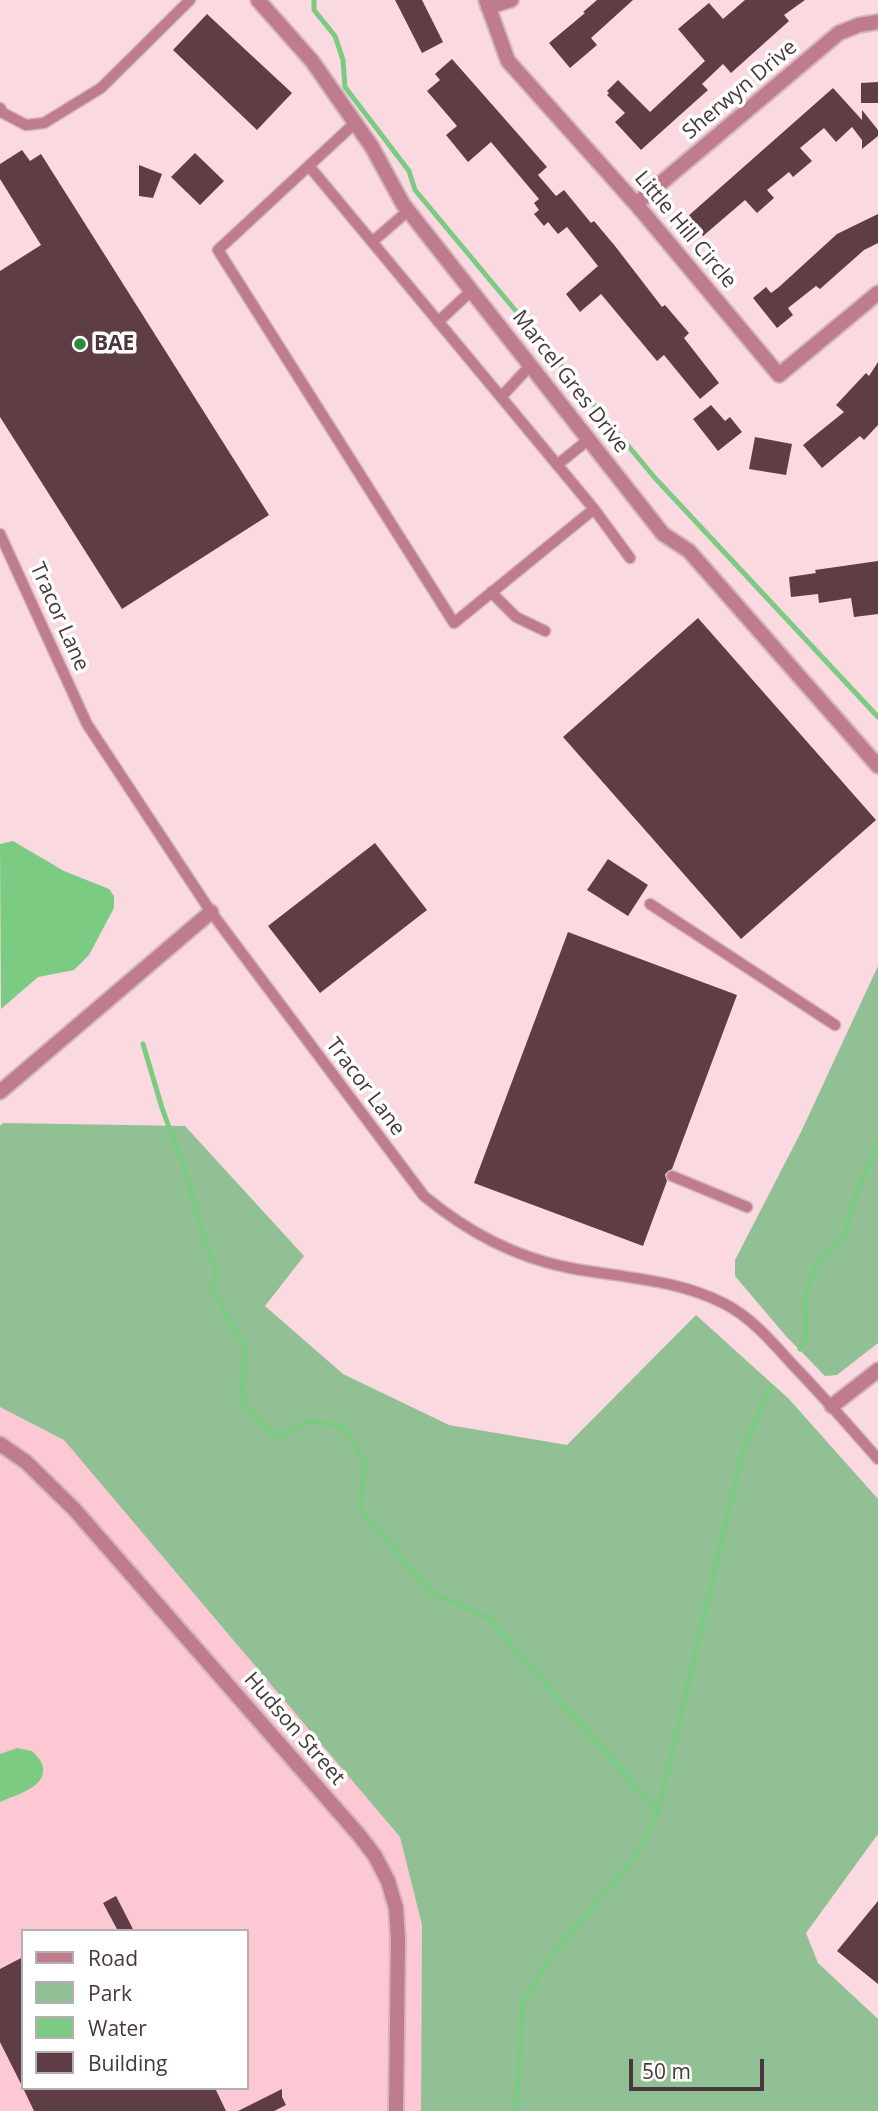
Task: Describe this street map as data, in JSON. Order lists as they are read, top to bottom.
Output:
{
  "streets": {
    "street": [
      "Sherwyn Drive",
      "Little Hill Circle",
      "Marcel Gres Drive",
      "Hudson Street"
    ],
    "lane": ["Tracor Lane"]
  },
  "crossings": [
    ["Sherwyn Drive", "Little Hill Circle"]
  ],
  "places": ["BAE"],
  "legend": [
    "Road",
    "Park",
    "Water",
    "Building"
  ],
  "scale_bar": "50 m"
}
